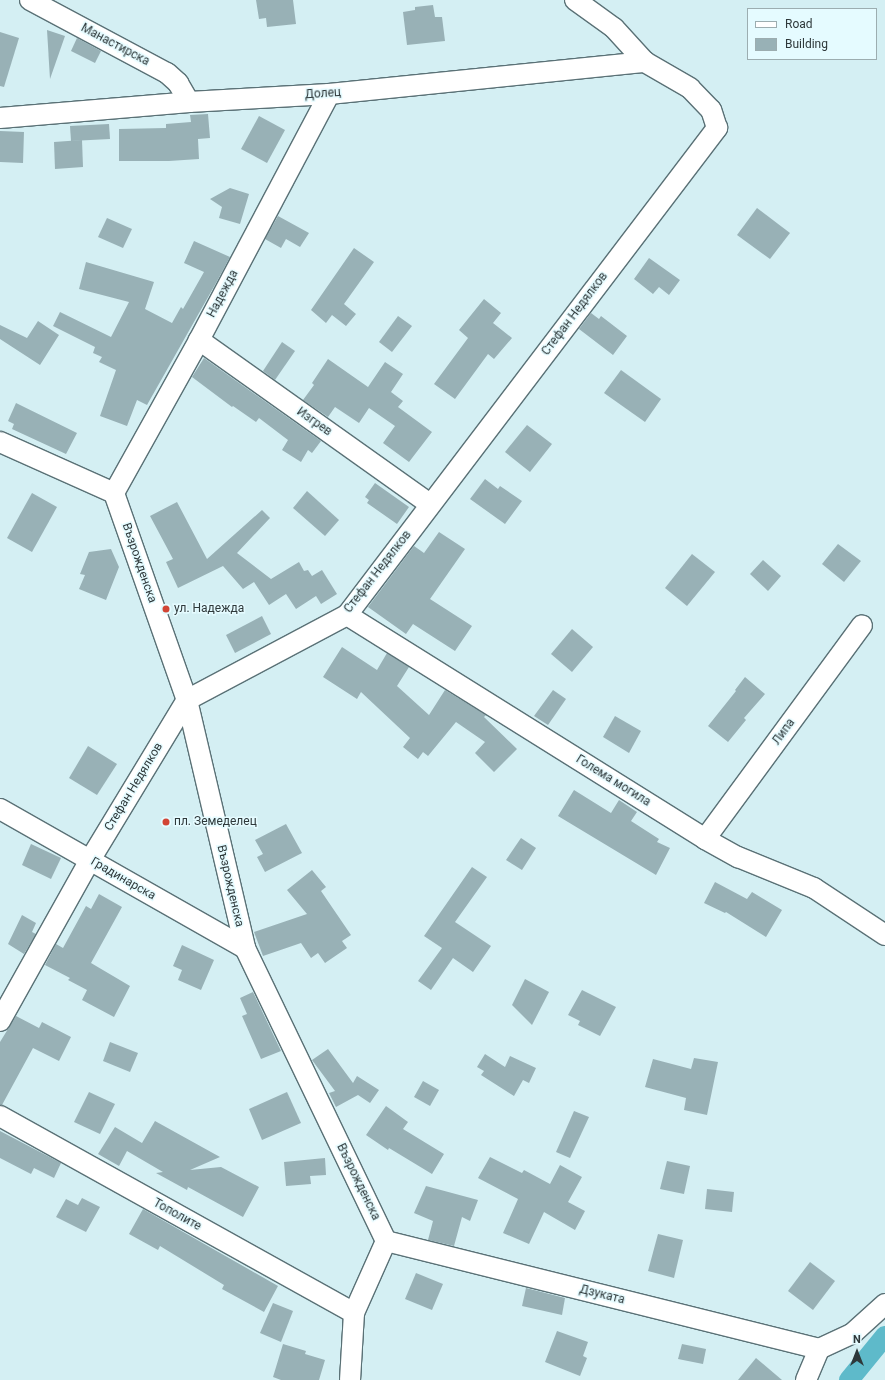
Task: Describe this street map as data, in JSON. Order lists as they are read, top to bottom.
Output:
{
  "streets": {
    "street": [
      "Манастирска",
      "Долец",
      "Надежда",
      "Стефан Недялков",
      "Изгрев",
      "Възрожденска",
      "Липа",
      "Голема могила",
      "Градинарска",
      "Тополите",
      "Дзуката"
    ]
  },
  "crossings": [
    ["Манастирска", "Долец"],
    ["Долец", "Надежда"],
    ["Долец", "Стефан Недялков"],
    ["Надежда", "Изгрев"],
    ["Надежда", "Възрожденска"],
    ["Стефан Недялков", "Изгрев"],
    ["Стефан Недялков", "Възрожденска"],
    ["Стефан Недялков", "Голема могила"],
    ["Стефан Недялков", "Градинарска"],
    ["Възрожденска", "Градинарска"],
    ["Възрожденска", "Дзуката"],
    ["Липа", "Голема могила"]
  ],
  "places": ["ул. Надежда", "пл. Земеделец"],
  "legend": ["Road", "Building"],
  "north": "top"
}
